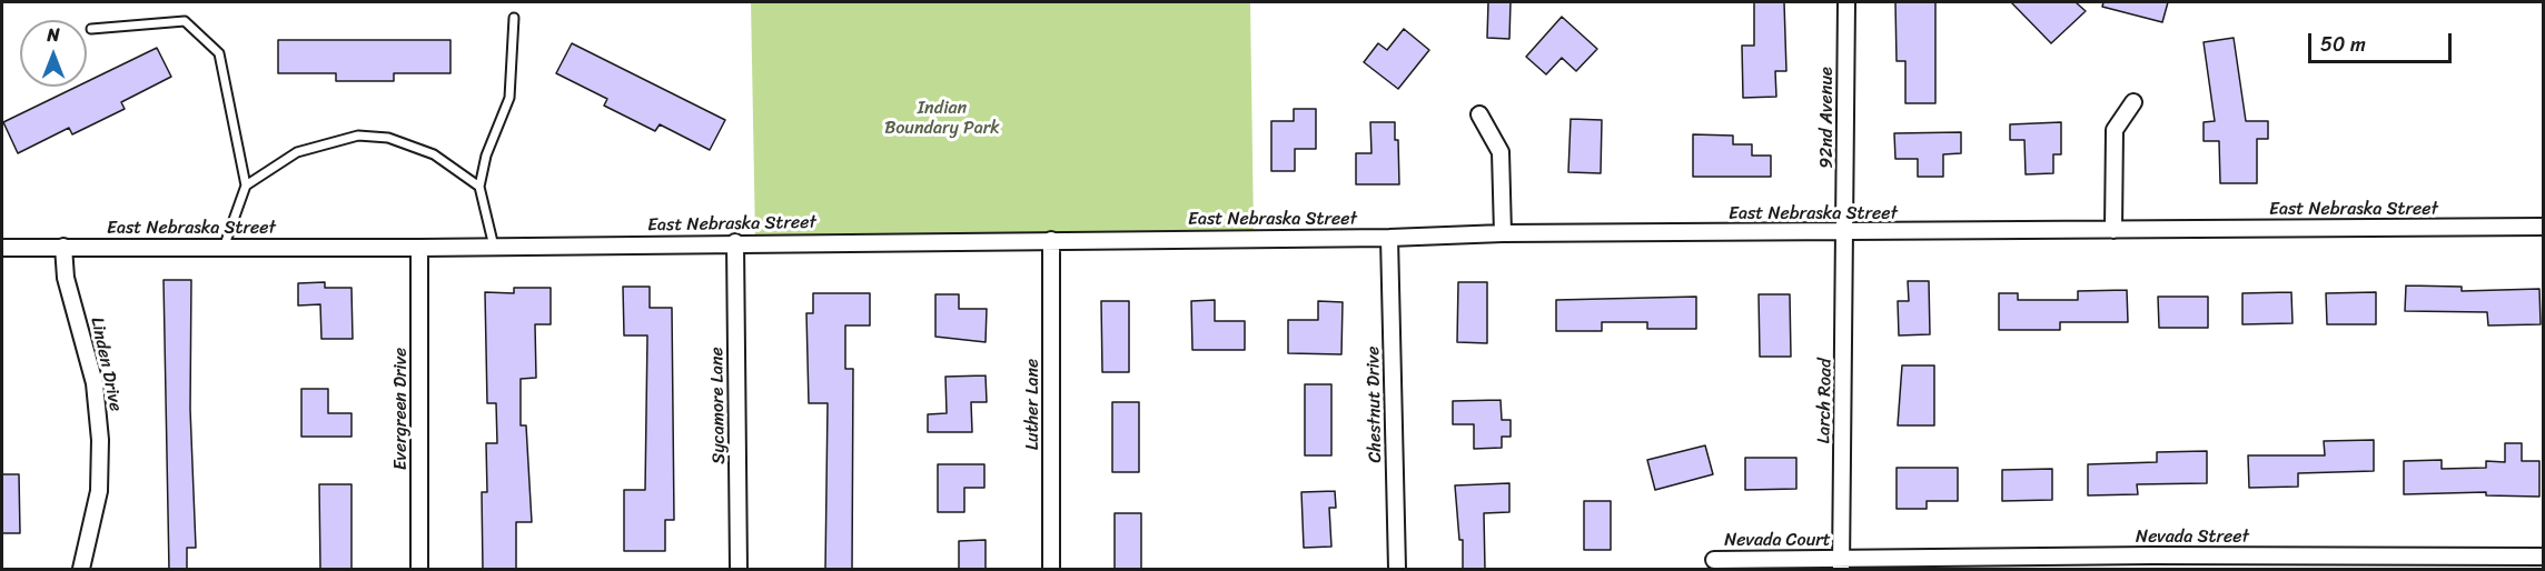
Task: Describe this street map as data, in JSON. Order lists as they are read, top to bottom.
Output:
{
  "streets": {
    "street": [
      "92nd Avenue",
      "East Nebraska Street",
      "Linden Drive",
      "Larch Road",
      "Luther Lane",
      "Chestnut Drive",
      "Sycamore Lane",
      "Evergreen Drive",
      "Nevada Street",
      "Nevada Court"
    ]
  },
  "crossings": [
    ["92nd Avenue", "East Nebraska Street"],
    ["92nd Avenue", "Larch Road"],
    ["East Nebraska Street", "Linden Drive"],
    ["East Nebraska Street", "Larch Road"],
    ["East Nebraska Street", "Luther Lane"],
    ["East Nebraska Street", "Chestnut Drive"],
    ["East Nebraska Street", "Sycamore Lane"],
    ["East Nebraska Street", "Evergreen Drive"],
    ["Larch Road", "Nevada Street"],
    ["Larch Road", "Nevada Court"],
    ["Nevada Street", "Nevada Court"]
  ],
  "parks": ["Indian Boundary Park"],
  "scale_bar": "50 m",
  "north": "top"
}
